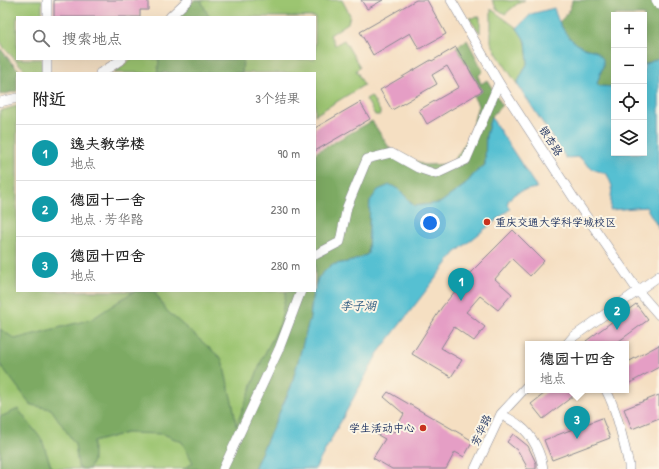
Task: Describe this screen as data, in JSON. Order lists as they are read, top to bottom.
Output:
{
  "streets": {
    "street": ["银杏路", "芳华路"]
  },
  "water": ["李子湖"],
  "places": ["重庆交通大学科学城校区", "学生活动中心"],
  "page": {
    "map_buttons": ["+", "−"],
    "search": "搜索地点",
    "heading": ["附近", "3个结果"],
    "list": [
      {
        "mark": "1",
        "name": "逸夫教学楼",
        "note": "地点",
        "value": "90 m"
      },
      {
        "mark": "2",
        "name": "德园十一舍",
        "note": "地点 · 芳华路",
        "value": "230 m"
      },
      {
        "mark": "3",
        "name": "德园十四舍",
        "note": "地点",
        "value": "280 m"
      }
    ],
    "pins": ["1", "2", "3"],
    "popup": ["德园十四舍", "地点"]
  }
}
